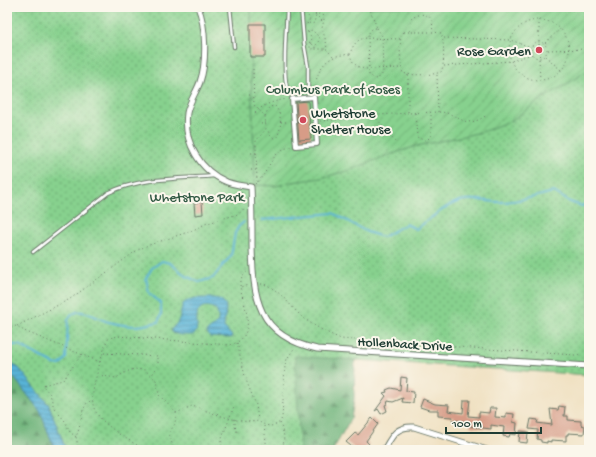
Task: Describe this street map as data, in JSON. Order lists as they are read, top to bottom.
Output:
{
  "streets": {
    "street": ["Hollenback Drive"]
  },
  "parks": ["Columbus Park of Roses", "Whetstone Park"],
  "places": ["Rose Garden", "Whetstone Shelter House"],
  "scale_bar": "100 m"
}
